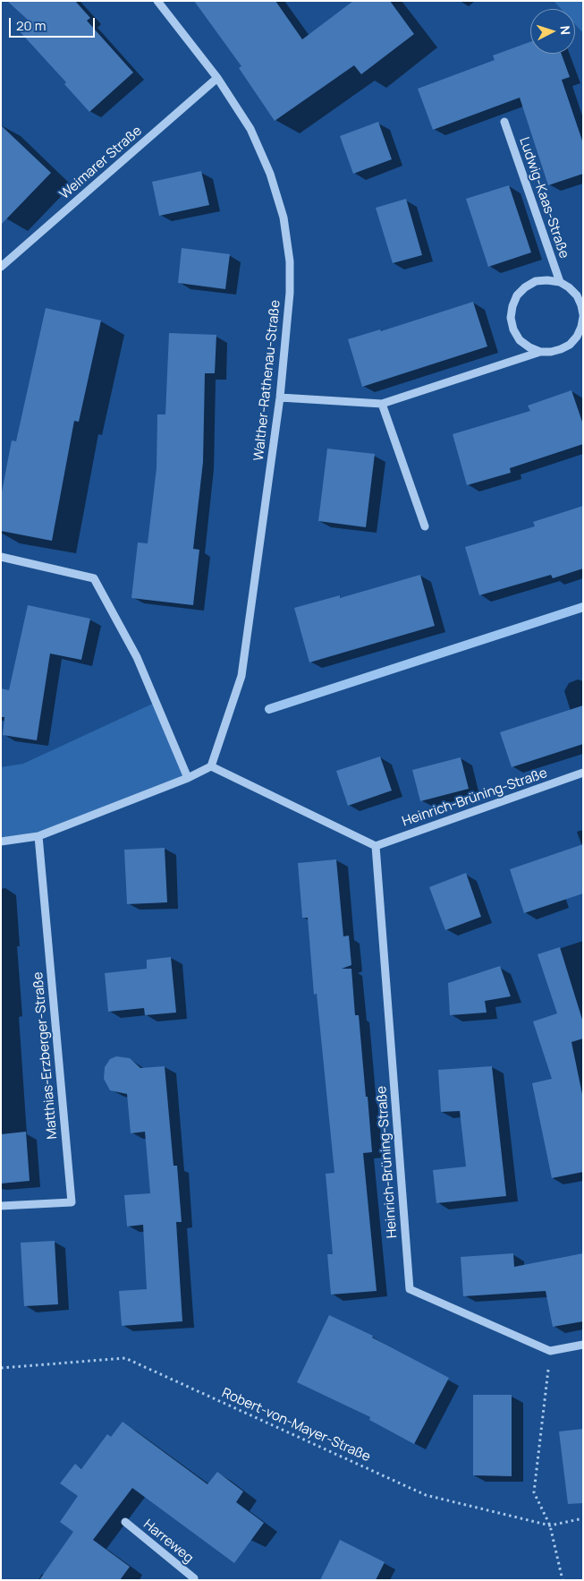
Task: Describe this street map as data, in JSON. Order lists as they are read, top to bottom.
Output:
{
  "streets": {
    "street": [
      "Weimarer Straße",
      "Ludwig-Kaas-Straße",
      "Walther-Rathenau-Straße",
      "Heinrich-Brüning-Straße",
      "Matthias-Erzberger-Straße",
      "Harreweg"
    ],
    "path": ["Robert-von-Mayer-Straße"]
  },
  "crossings": [
    ["Weimarer Straße", "Walther-Rathenau-Straße"],
    ["Ludwig-Kaas-Straße", "Walther-Rathenau-Straße"]
  ],
  "scale_bar": "20 m",
  "north": "right"
}
